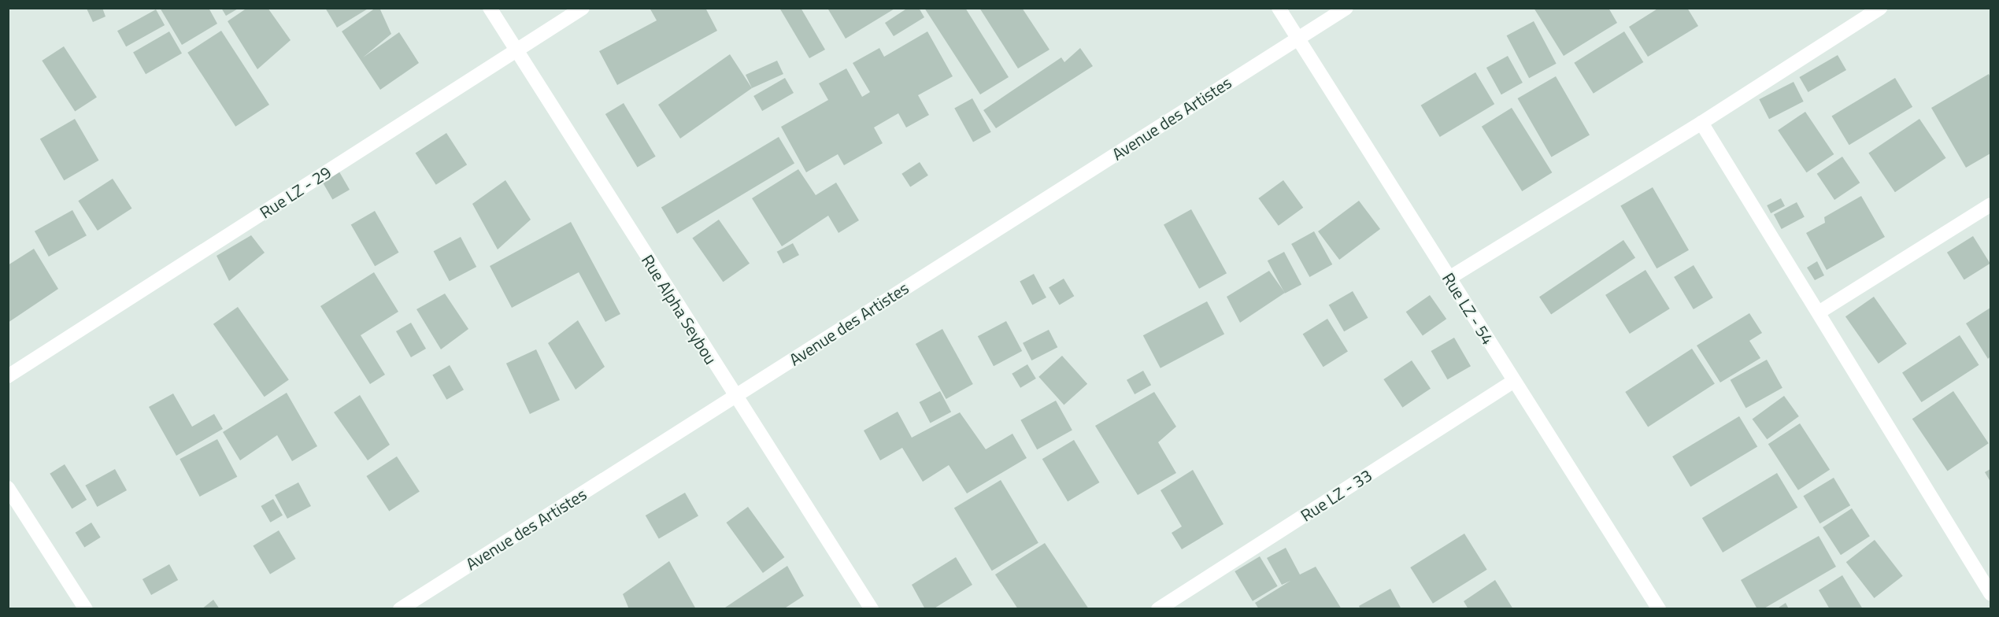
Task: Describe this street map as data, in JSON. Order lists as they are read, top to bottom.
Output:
{
  "streets": {
    "street": [
      "Avenue des Artistes",
      "Rue LZ - 29",
      "Rue LZ - 54",
      "Rue Alpha Seybou",
      "Rue LZ - 33"
    ]
  },
  "crossings": [
    ["Avenue des Artistes", "Rue LZ - 54"],
    ["Avenue des Artistes", "Rue Alpha Seybou"],
    ["Rue LZ - 29", "Rue Alpha Seybou"],
    ["Rue LZ - 54", "Rue LZ - 33"]
  ]
}
